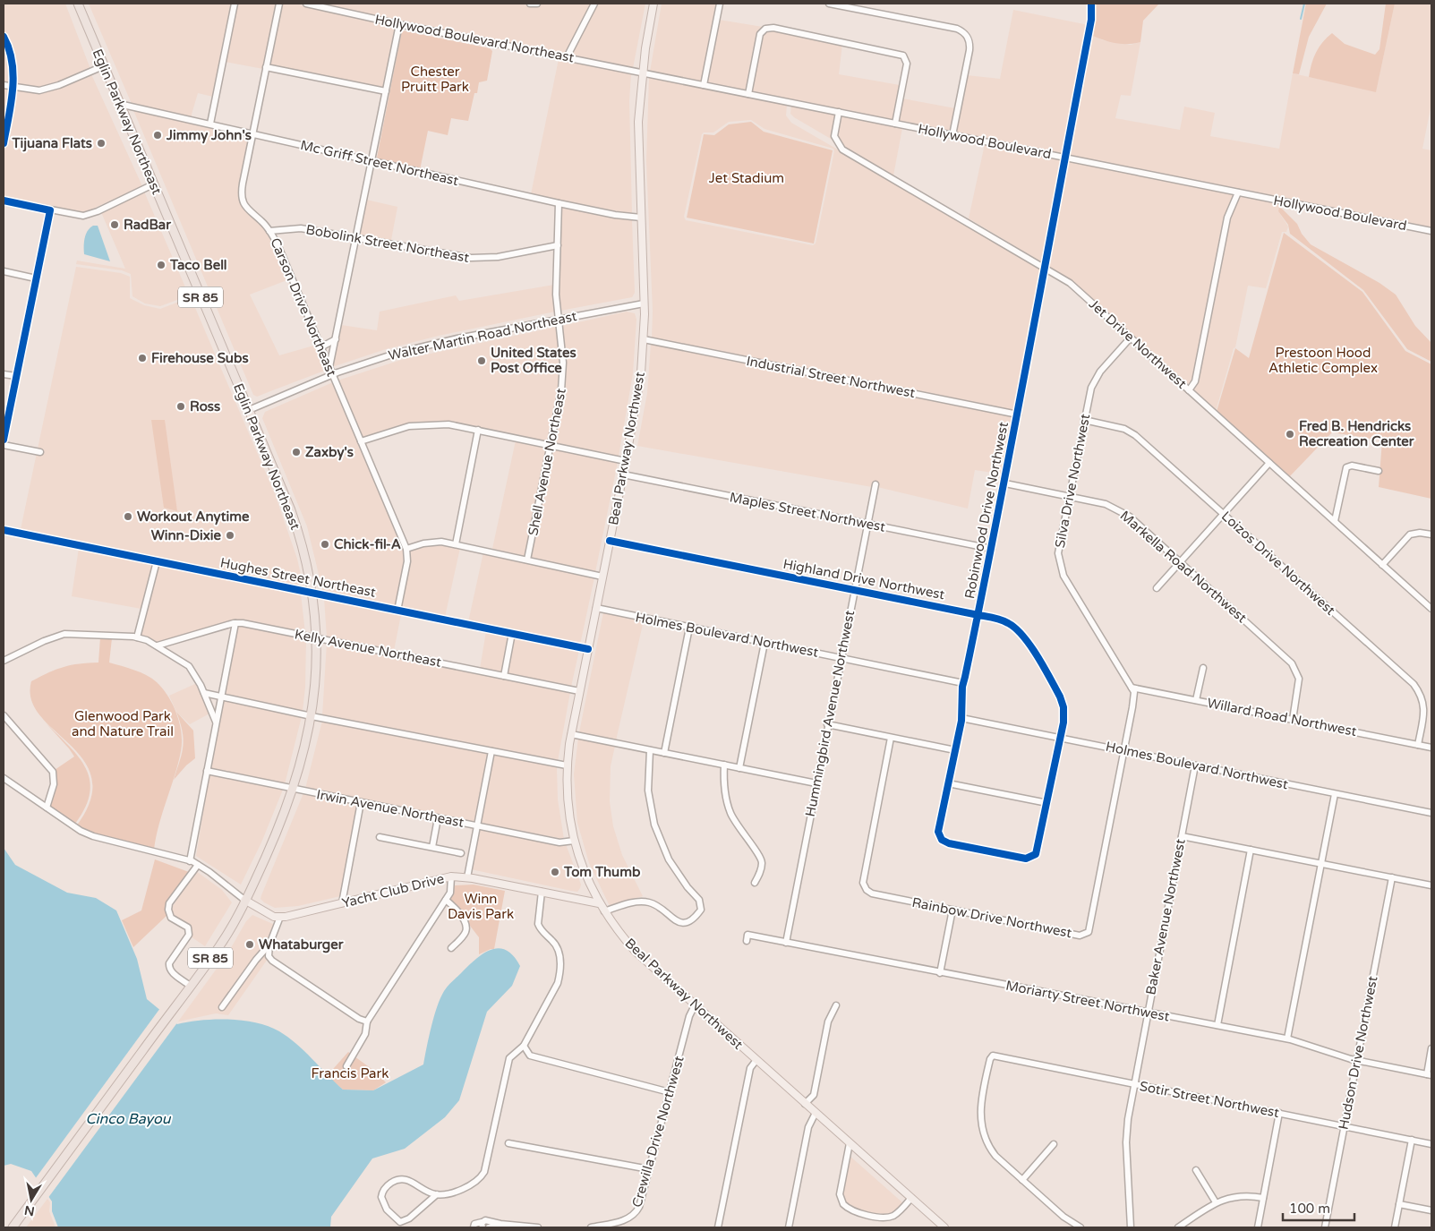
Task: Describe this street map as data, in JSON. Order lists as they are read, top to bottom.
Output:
{
  "streets": {
    "highway": ["Eglin Parkway Northeast", "SR 85"],
    "main road": ["Beal Parkway Northwest", "Yacht Club Drive"],
    "street": [
      "Hollywood Boulevard Northeast",
      "Hollywood Boulevard",
      "Mc Griff Street Northeast",
      "Bobolink Street Northeast",
      "Carson Drive Northeast",
      "Walter Martin Road Northeast",
      "Jet Drive Northwest",
      "Industrial Street Northwest",
      "Shell Avenue Northeast",
      "Silva Drive Northwest",
      "Robinwood Drive Northwest",
      "Maples Street Northwest",
      "Loizos Drive Northwest",
      "Markella Road Northwest",
      "Hughes Street Northeast",
      "Highland Drive Northwest",
      "Holmes Boulevard Northwest",
      "Kelly Avenue Northeast",
      "Hummingbird Avenue Northwest",
      "Willard Road Northwest",
      "Irwin Avenue Northeast",
      "Baker Avenue Northwest",
      "Rainbow Drive Northwest",
      "Moriarty Street Northwest",
      "Hudson Drive Northwest",
      "Sotir Street Northwest",
      "Crewilla Drive Northwest"
    ]
  },
  "crossings": [
    ["Hollywood Boulevard Northeast", "Hollywood Boulevard"],
    ["Hollywood Boulevard Northeast", "Beal Parkway Northwest"],
    ["Eglin Parkway Northeast", "Mc Griff Street Northeast"],
    ["Eglin Parkway Northeast", "Walter Martin Road Northeast"],
    ["Eglin Parkway Northeast", "Hughes Street Northeast"],
    ["Eglin Parkway Northeast", "Kelly Avenue Northeast"],
    ["Eglin Parkway Northeast", "Irwin Avenue Northeast"],
    ["Hollywood Boulevard", "Jet Drive Northwest"],
    ["Hollywood Boulevard", "Beal Parkway Northwest"],
    ["Hollywood Boulevard", "Robinwood Drive Northwest"],
    ["Mc Griff Street Northeast", "Carson Drive Northeast"],
    ["Mc Griff Street Northeast", "Beal Parkway Northwest"],
    ["Mc Griff Street Northeast", "Shell Avenue Northeast"],
    ["Bobolink Street Northeast", "Carson Drive Northeast"],
    ["Bobolink Street Northeast", "Shell Avenue Northeast"],
    ["Carson Drive Northeast", "Walter Martin Road Northeast"],
    ["Carson Drive Northeast", "Hughes Street Northeast"],
    ["Walter Martin Road Northeast", "Beal Parkway Northwest"],
    ["Walter Martin Road Northeast", "Shell Avenue Northeast"],
    ["Jet Drive Northwest", "Silva Drive Northwest"],
    ["Jet Drive Northwest", "Robinwood Drive Northwest"],
    ["Industrial Street Northwest", "Beal Parkway Northwest"],
    ["Industrial Street Northwest", "Robinwood Drive Northwest"],
    ["Beal Parkway Northwest", "Maples Street Northwest"],
    ["Beal Parkway Northwest", "Hughes Street Northeast"],
    ["Beal Parkway Northwest", "Highland Drive Northwest"],
    ["Beal Parkway Northwest", "Holmes Boulevard Northwest"],
    ["Beal Parkway Northwest", "Kelly Avenue Northeast"],
    ["Beal Parkway Northwest", "Irwin Avenue Northeast"],
    ["Beal Parkway Northwest", "Yacht Club Drive"],
    ["Beal Parkway Northwest", "Crewilla Drive Northwest"],
    ["Silva Drive Northwest", "Loizos Drive Northwest"],
    ["Silva Drive Northwest", "Markella Road Northwest"],
    ["Silva Drive Northwest", "Holmes Boulevard Northwest"],
    ["Silva Drive Northwest", "Willard Road Northwest"],
    ["Silva Drive Northwest", "Rainbow Drive Northwest"],
    ["Robinwood Drive Northwest", "Maples Street Northwest"],
    ["Robinwood Drive Northwest", "Markella Road Northwest"],
    ["Robinwood Drive Northwest", "Highland Drive Northwest"],
    ["Robinwood Drive Northwest", "Holmes Boulevard Northwest"],
    ["Maples Street Northwest", "Hummingbird Avenue Northwest"],
    ["Loizos Drive Northwest", "Willard Road Northwest"],
    ["Markella Road Northwest", "Willard Road Northwest"],
    ["Highland Drive Northwest", "Holmes Boulevard Northwest"],
    ["Highland Drive Northwest", "Hummingbird Avenue Northwest"],
    ["Holmes Boulevard Northwest", "Hummingbird Avenue Northwest"],
    ["Holmes Boulevard Northwest", "Baker Avenue Northwest"],
    ["Holmes Boulevard Northwest", "Rainbow Drive Northwest"],
    ["Hummingbird Avenue Northwest", "Moriarty Street Northwest"],
    ["Baker Avenue Northwest", "Moriarty Street Northwest"],
    ["Baker Avenue Northwest", "Sotir Street Northwest"],
    ["Moriarty Street Northwest", "Hudson Drive Northwest"],
    ["Hudson Drive Northwest", "Sotir Street Northwest"]
  ],
  "water": ["Cinco Bayou"],
  "parks": [
    "Chester Pruitt Park",
    "Jet Stadium",
    "Prestoon Hood Athletic Complex",
    "Glenwood Park and Nature Trail",
    "Winn Davis Park",
    "Francis Park"
  ],
  "places": [
    "Jimmy John's",
    "Tijuana Flats",
    "RadBar",
    "Taco Bell",
    "Firehouse Subs",
    "United States Post Office",
    "Ross",
    "Fred B. Hendricks Recreation Center",
    "Zaxby's",
    "Workout Anytime",
    "Winn-Dixie",
    "Chick-fil-A",
    "Tom Thumb",
    "Whataburger"
  ],
  "scale_bar": "100 m",
  "north": "bottom"
}
